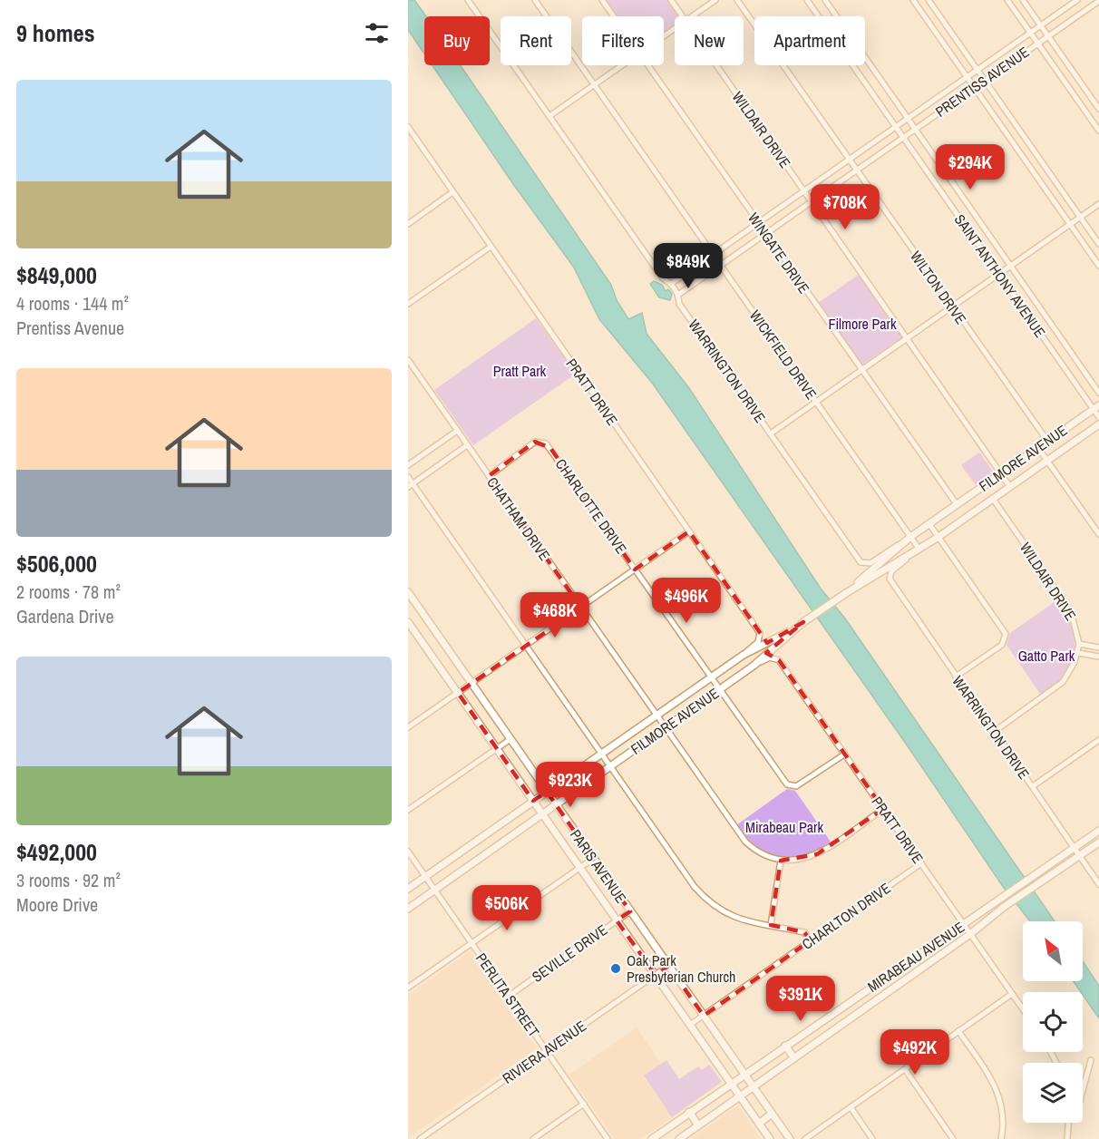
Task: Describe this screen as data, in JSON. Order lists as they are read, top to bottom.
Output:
{
  "streets": {
    "street": [
      "PRENTISS AVENUE",
      "WILDAIR DRIVE",
      "WINGATE DRIVE",
      "SAINT ANTHONY AVENUE",
      "WILTON DRIVE",
      "WICKFIELD DRIVE",
      "WARRINGTON DRIVE",
      "PRATT DRIVE",
      "FILMORE AVENUE",
      "CHARLOTTE DRIVE",
      "CHATHAM DRIVE",
      "PARIS AVENUE",
      "CHARLTON DRIVE",
      "SEVILLE DRIVE",
      "MIRABEAU AVENUE",
      "PERLITA STREET",
      "RIVIERA AVENUE"
    ]
  },
  "crossings": [
    ["PRENTISS AVENUE", "WILDAIR DRIVE"],
    ["PRENTISS AVENUE", "WINGATE DRIVE"],
    ["PRENTISS AVENUE", "SAINT ANTHONY AVENUE"],
    ["PRENTISS AVENUE", "WILTON DRIVE"],
    ["PRENTISS AVENUE", "WICKFIELD DRIVE"],
    ["PRENTISS AVENUE", "WARRINGTON DRIVE"],
    ["WILDAIR DRIVE", "WARRINGTON DRIVE"],
    ["WILDAIR DRIVE", "FILMORE AVENUE"],
    ["WINGATE DRIVE", "FILMORE AVENUE"],
    ["SAINT ANTHONY AVENUE", "FILMORE AVENUE"],
    ["WILTON DRIVE", "FILMORE AVENUE"],
    ["WICKFIELD DRIVE", "WARRINGTON DRIVE"],
    ["WICKFIELD DRIVE", "FILMORE AVENUE"],
    ["WARRINGTON DRIVE", "FILMORE AVENUE"],
    ["WARRINGTON DRIVE", "MIRABEAU AVENUE"],
    ["PRATT DRIVE", "FILMORE AVENUE"],
    ["PRATT DRIVE", "CHARLOTTE DRIVE"],
    ["PRATT DRIVE", "CHARLTON DRIVE"],
    ["PRATT DRIVE", "MIRABEAU AVENUE"],
    ["FILMORE AVENUE", "CHARLOTTE DRIVE"],
    ["FILMORE AVENUE", "CHATHAM DRIVE"],
    ["FILMORE AVENUE", "PARIS AVENUE"],
    ["FILMORE AVENUE", "PERLITA STREET"],
    ["CHARLOTTE DRIVE", "CHATHAM DRIVE"],
    ["PARIS AVENUE", "CHARLTON DRIVE"],
    ["PARIS AVENUE", "SEVILLE DRIVE"],
    ["PARIS AVENUE", "MIRABEAU AVENUE"],
    ["PARIS AVENUE", "RIVIERA AVENUE"],
    ["SEVILLE DRIVE", "PERLITA STREET"],
    ["PERLITA STREET", "RIVIERA AVENUE"]
  ],
  "parks": [
    "Filmore Park",
    "Pratt Park",
    "Gatto Park",
    "Mirabeau Park"
  ],
  "places": ["Oak Park Presbyterian Church"],
  "north": "top left",
  "page": {
    "heading": "9 homes",
    "chip": [
      "Buy",
      "Rent",
      "Filters",
      "New",
      "Apartment"
    ],
    "list": [
      {
        "name": "$849,000",
        "note": "4 rooms · 144 m² · Prentiss Avenue"
      },
      {
        "name": "$506,000",
        "note": "2 rooms · 78 m² · Gardena Drive"
      },
      {
        "name": "$492,000",
        "note": "3 rooms · 92 m² · Moore Drive"
      }
    ],
    "price": [
      "$294K",
      "$708K",
      "$849K",
      "$496K",
      "$468K",
      "$923K",
      "$506K",
      "$391K",
      "$492K"
    ]
  }
}
